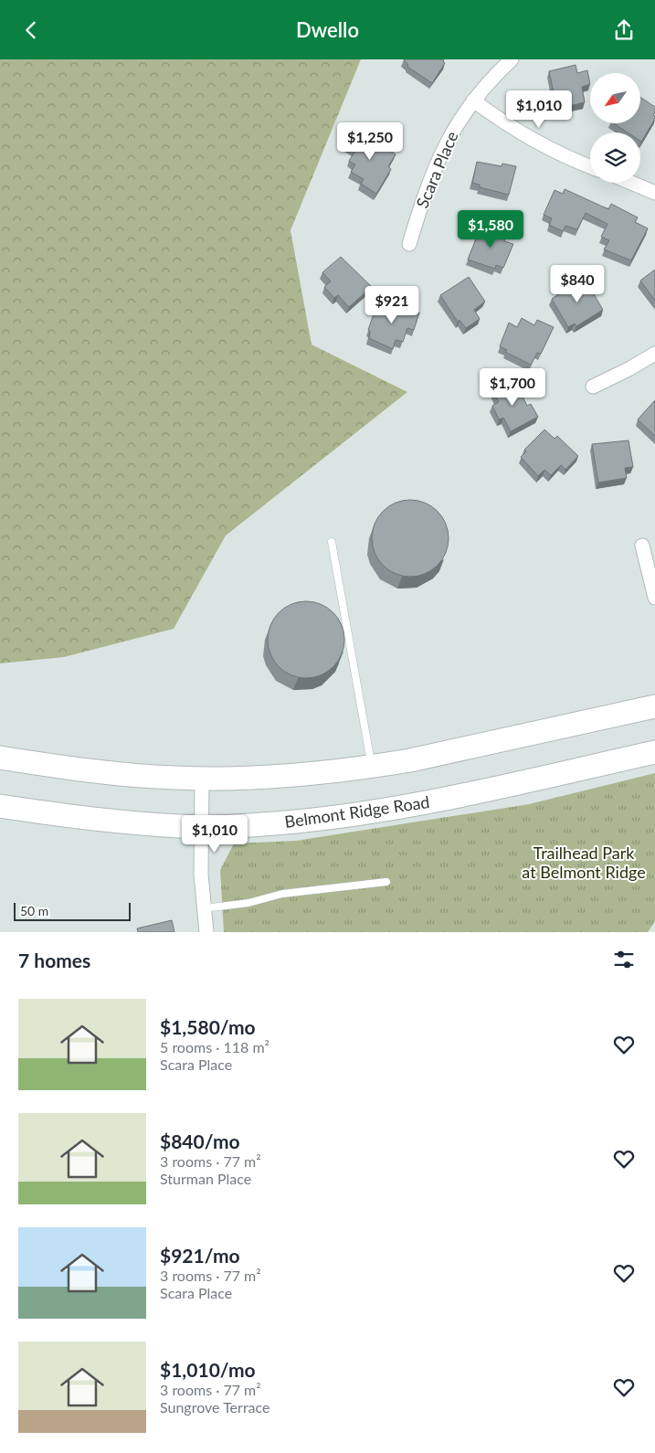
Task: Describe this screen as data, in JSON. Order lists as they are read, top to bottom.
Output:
{
  "streets": {
    "main road": ["Belmont Ridge Road"],
    "street": ["Scara Place"]
  },
  "parks": ["Trailhead Park at Belmont Ridge"],
  "scale_bar": "50 m",
  "north": "bottom left",
  "page": {
    "header": "Dwello",
    "price": [
      "$1,010",
      "$1,250",
      "$1,580",
      "$840",
      "$921",
      "$1,700",
      "$1,010"
    ],
    "scale": "50 m",
    "heading": "7 homes",
    "list": [
      {
        "name": "$1,580/mo",
        "note": "5 rooms · 118 m² · Scara Place"
      },
      {
        "name": "$840/mo",
        "note": "3 rooms · 77 m² · Sturman Place"
      },
      {
        "name": "$921/mo",
        "note": "3 rooms · 77 m² · Scara Place"
      },
      {
        "name": "$1,010/mo",
        "note": "3 rooms · 77 m² · Sungrove Terrace"
      }
    ]
  }
}
